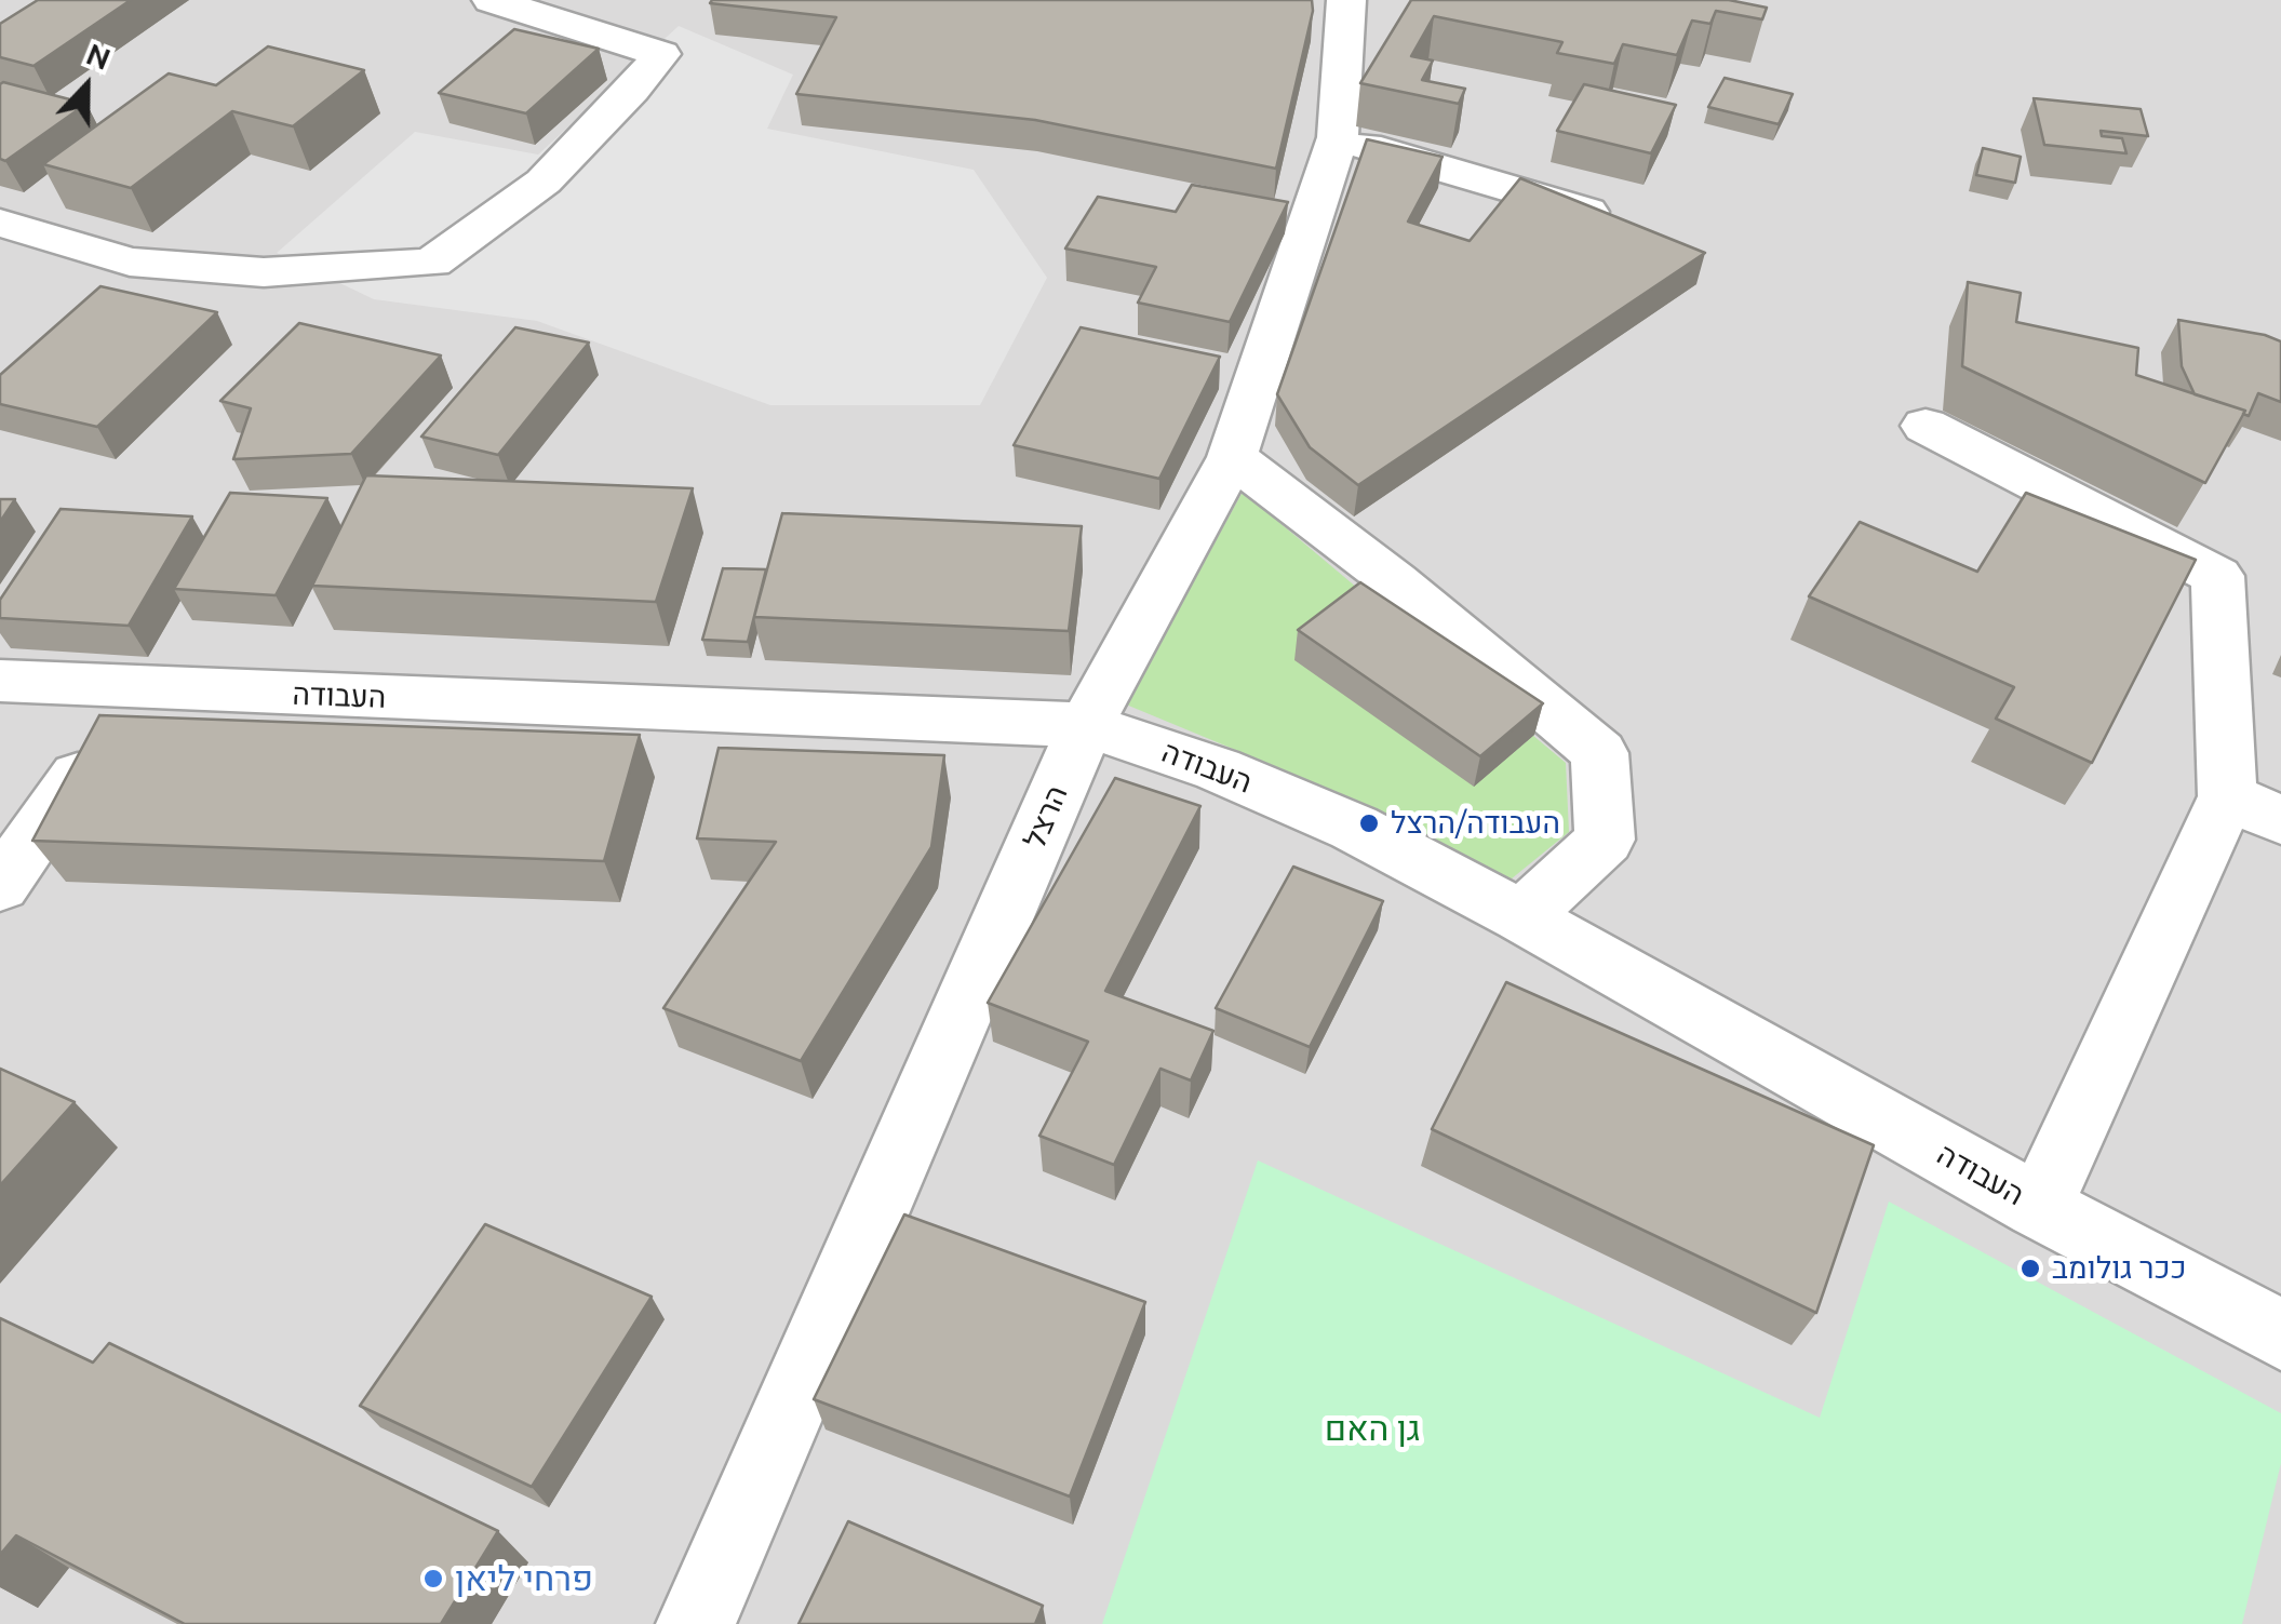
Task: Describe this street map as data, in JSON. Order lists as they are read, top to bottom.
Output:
{
  "streets": {
    "street": ["העבודה", "הרצל"]
  },
  "crossings": [
    ["העבודה", "הרצל"]
  ],
  "parks": ["גן האם"],
  "places": ["העבודה/הרצל", "ככר גולומב", "פרחי ליאן"],
  "north": "top"
}
